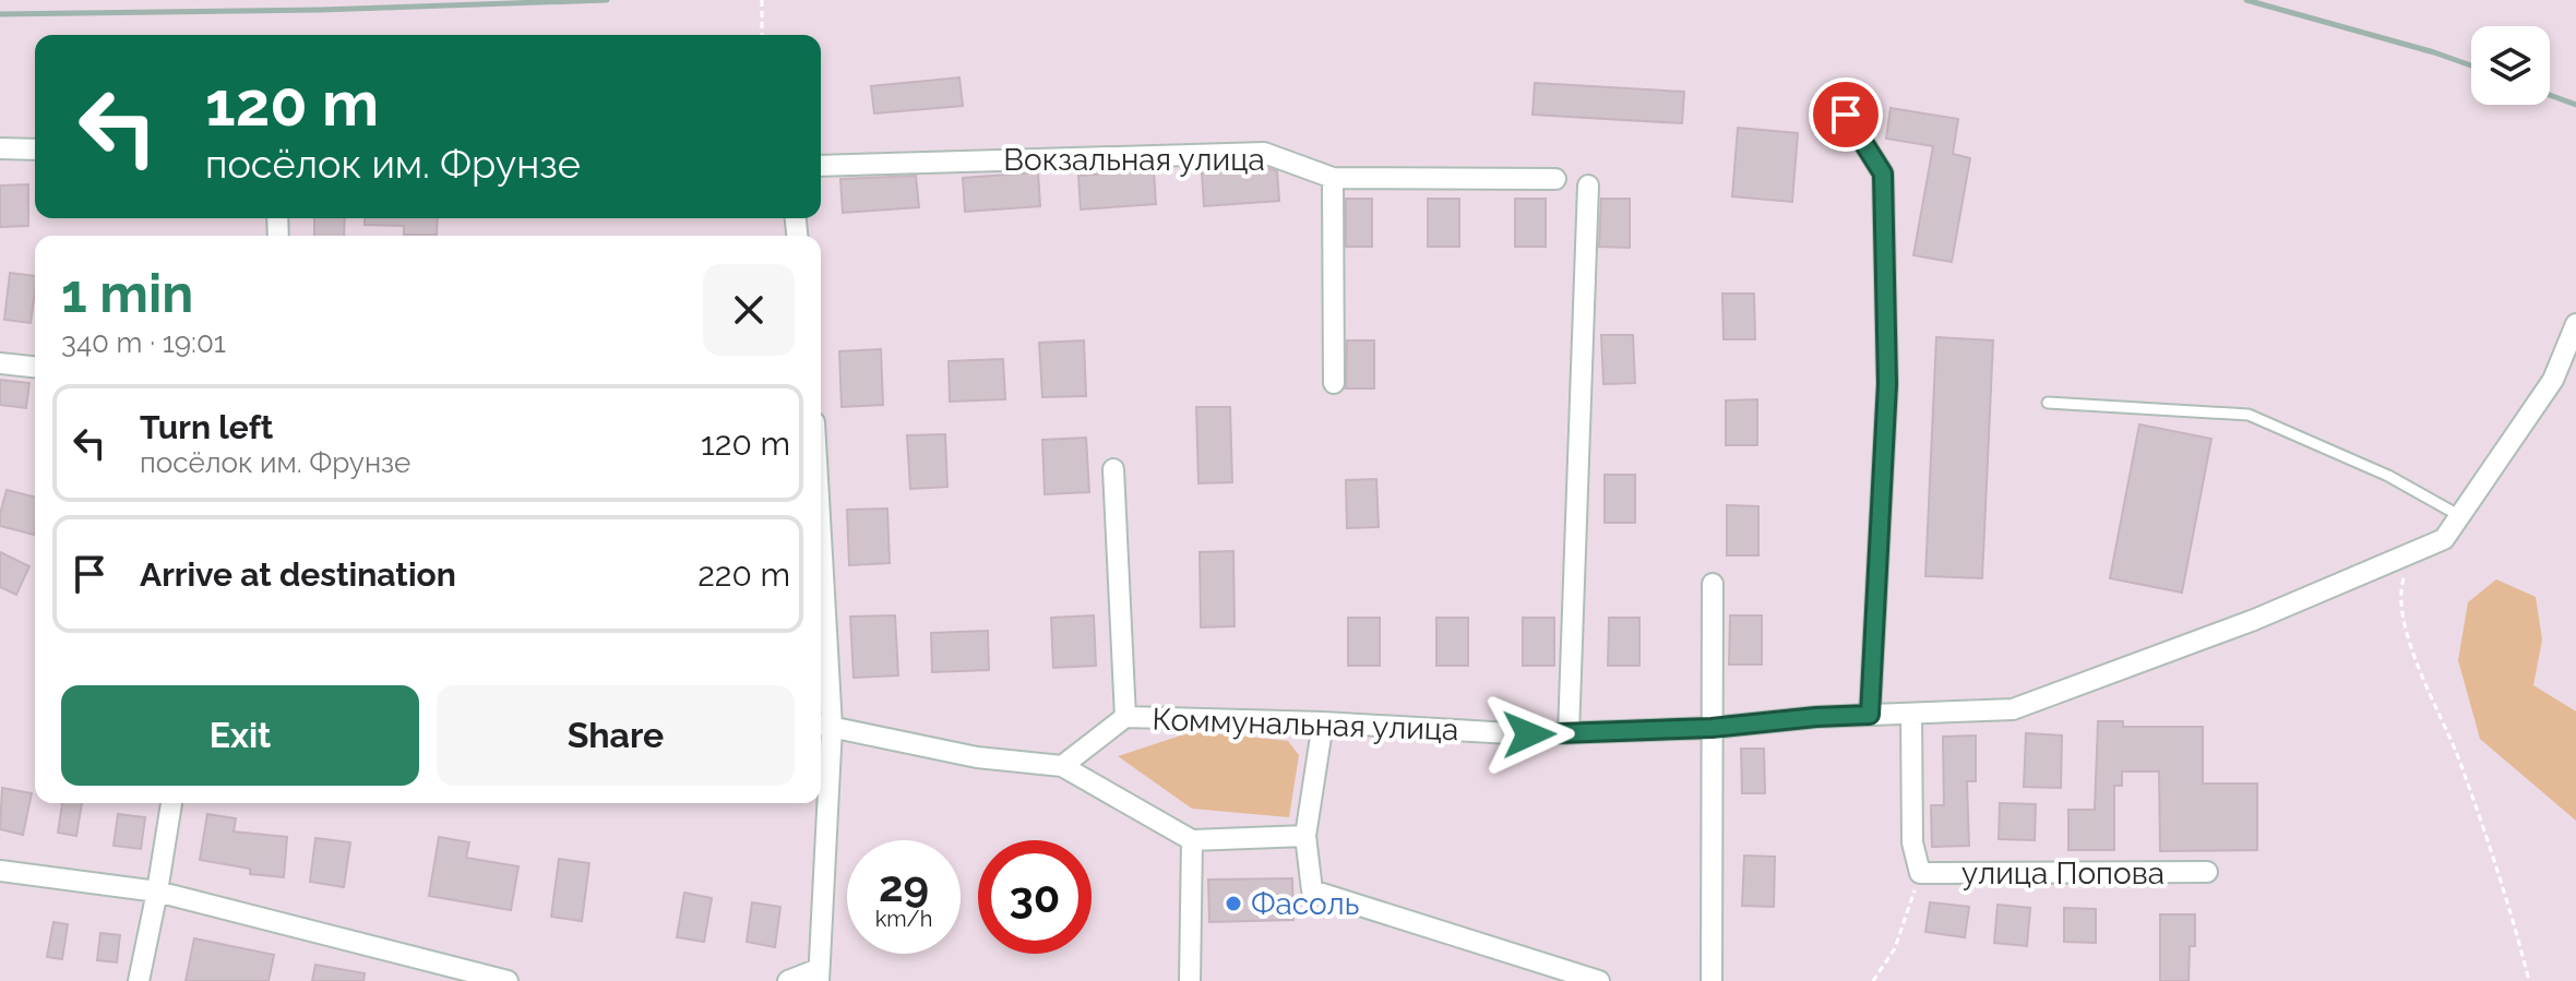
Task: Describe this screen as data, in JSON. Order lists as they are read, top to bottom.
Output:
{
  "streets": {
    "street": ["Вокзальная улица", "Коммунальная улица", "улица Попова"]
  },
  "places": ["Фасоль"],
  "page": {
    "turn": ["120 m", "посёлок им. Фрунзе"],
    "heading": ["1 min", "340 m · 19:01"],
    "list": [
      {
        "name": "Turn left",
        "note": "посёлок им. Фрунзе",
        "value": "120 m"
      },
      {
        "name": "Arrive at destination",
        "value": "220 m"
      }
    ],
    "buttons": ["Exit", "Share"],
    "speed": "29 km/h",
    "limit": "30"
  }
}
